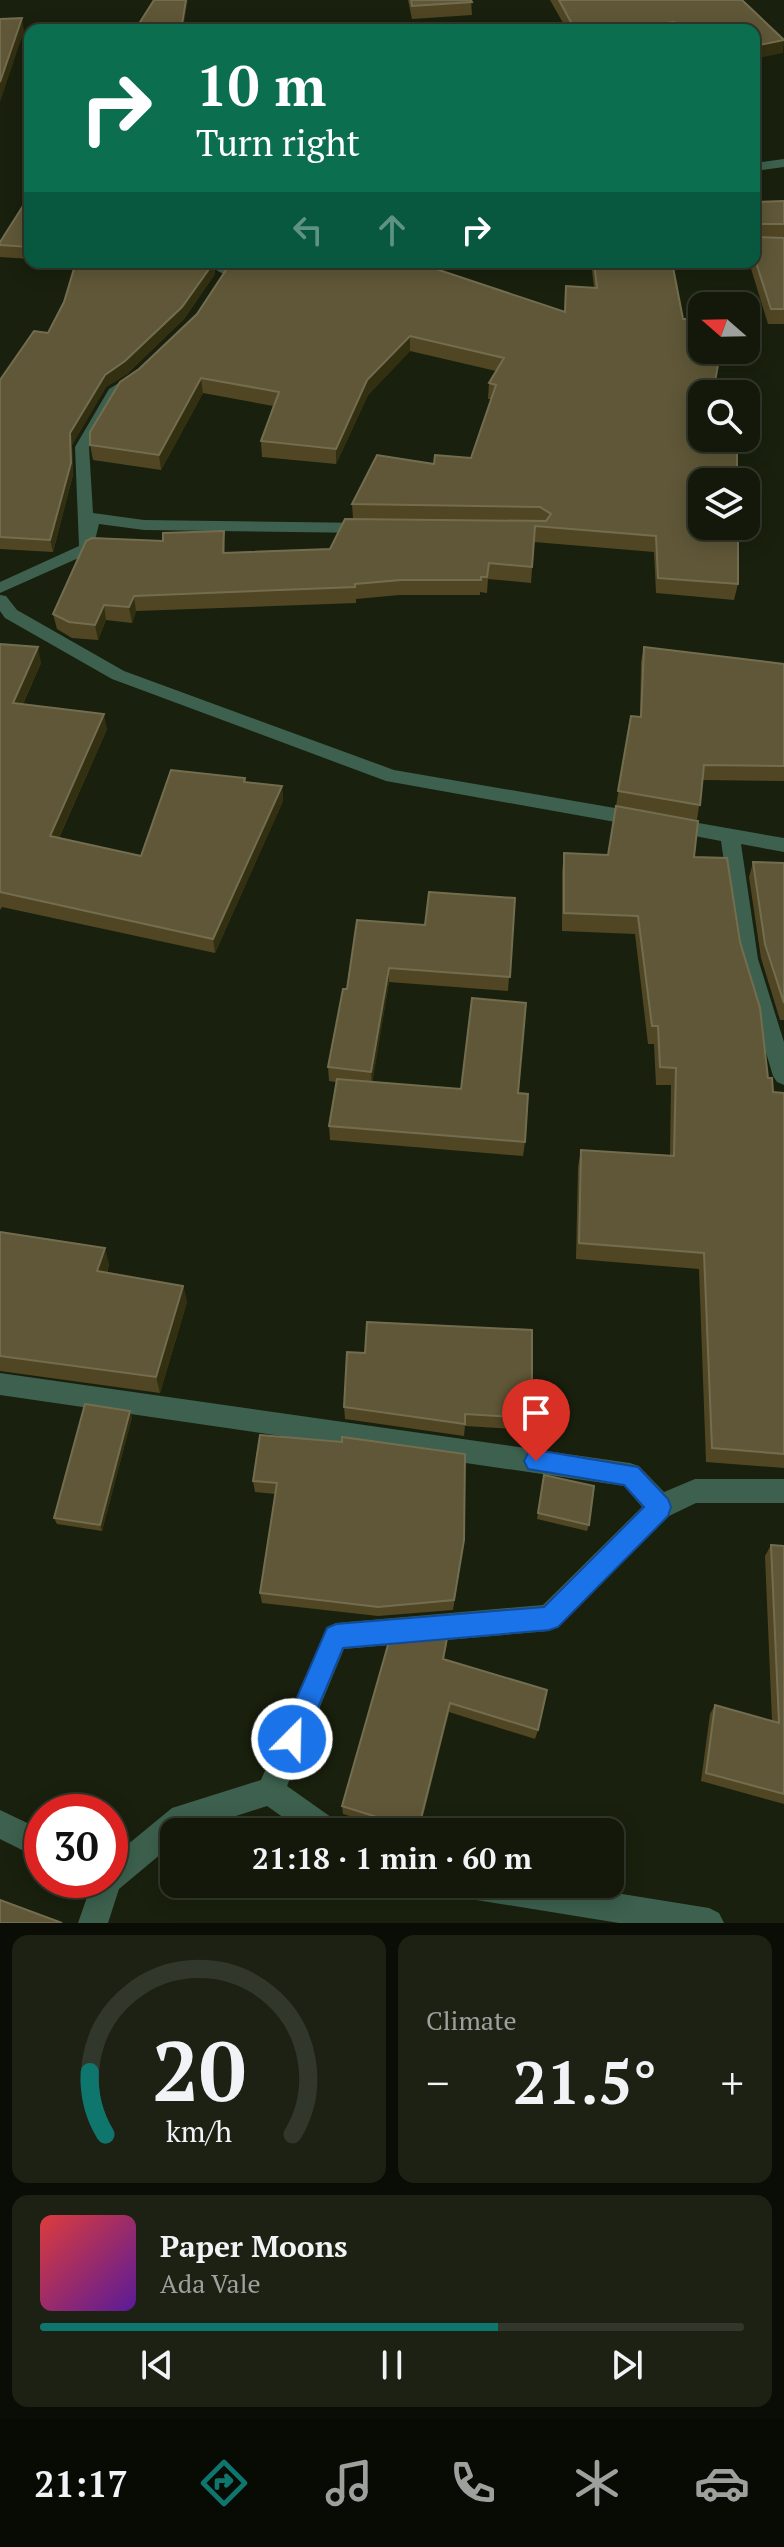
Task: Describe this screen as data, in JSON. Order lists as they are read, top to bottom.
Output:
{
  "north": "left",
  "page": {
    "turn": ["10 m", "Turn right"],
    "limit": "30",
    "trip": "21:18 · 1 min · 60 m",
    "tile": "Climate",
    "heat": ["−", "21.5°", "+"],
    "song": ["Paper Moons", "Ada Vale"],
    "tabs": "21:17",
    "gauge": ["20", "km/h"]
  }
}
